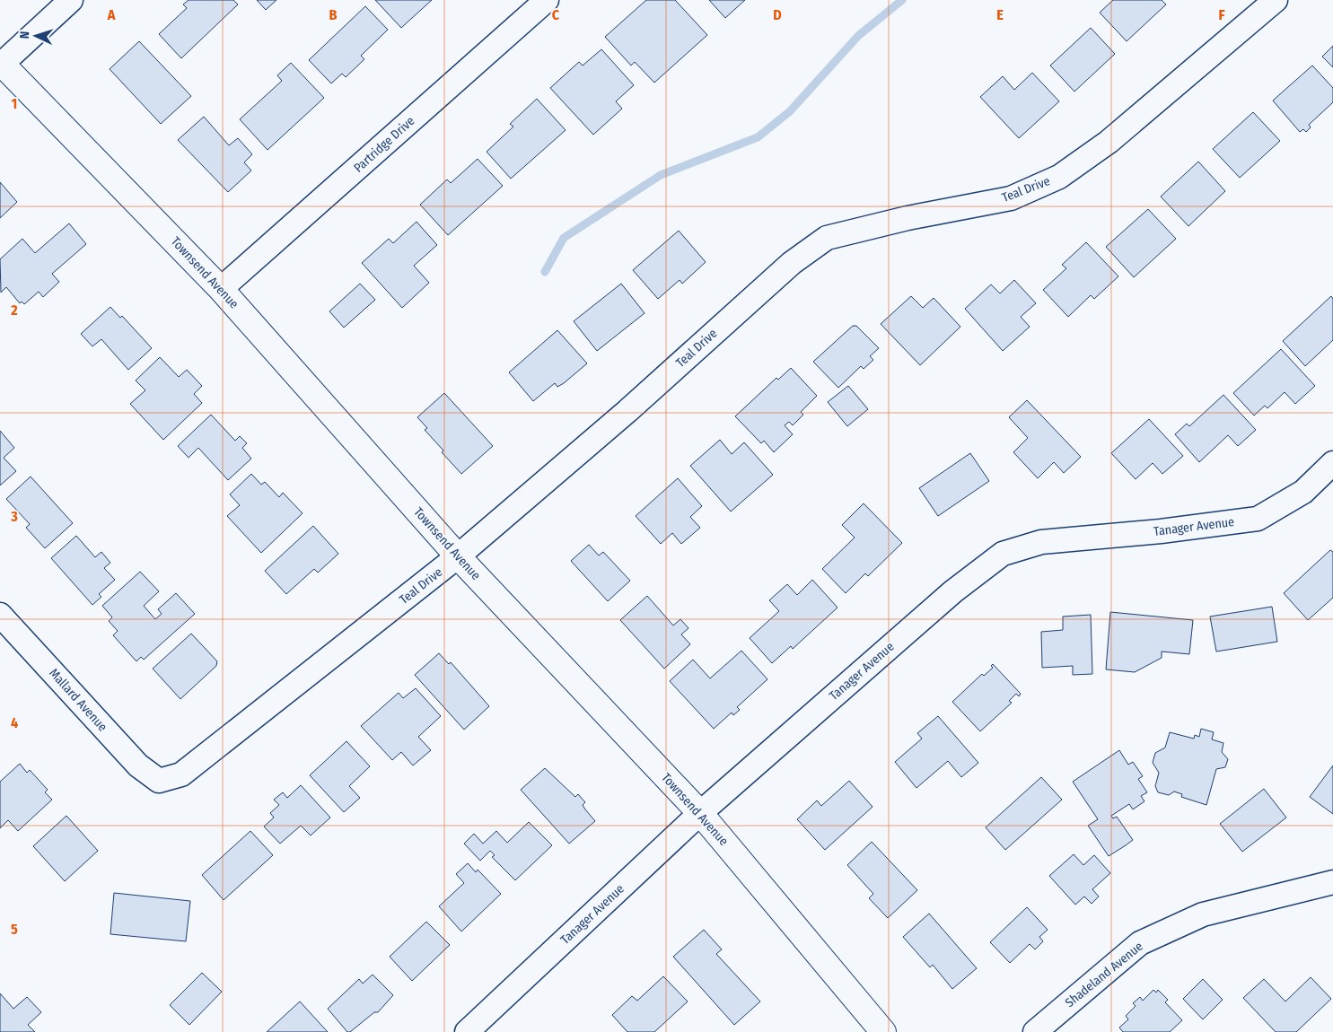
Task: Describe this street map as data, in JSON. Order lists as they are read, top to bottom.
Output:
{
  "streets": {
    "street": [
      "Partridge Drive",
      "Teal Drive",
      "Townsend Avenue",
      "Tanager Avenue",
      "Mallard Avenue",
      "Shadeland Avenue"
    ]
  },
  "crossings": [
    ["Partridge Drive", "Townsend Avenue"],
    ["Teal Drive", "Townsend Avenue"],
    ["Teal Drive", "Mallard Avenue"],
    ["Townsend Avenue", "Tanager Avenue"]
  ],
  "north": "left",
  "grid": {
    "columns": [
      "A",
      "B",
      "C",
      "D",
      "E",
      "F"
    ],
    "rows": [
      "1",
      "2",
      "3",
      "4",
      "5"
    ]
  }
}
